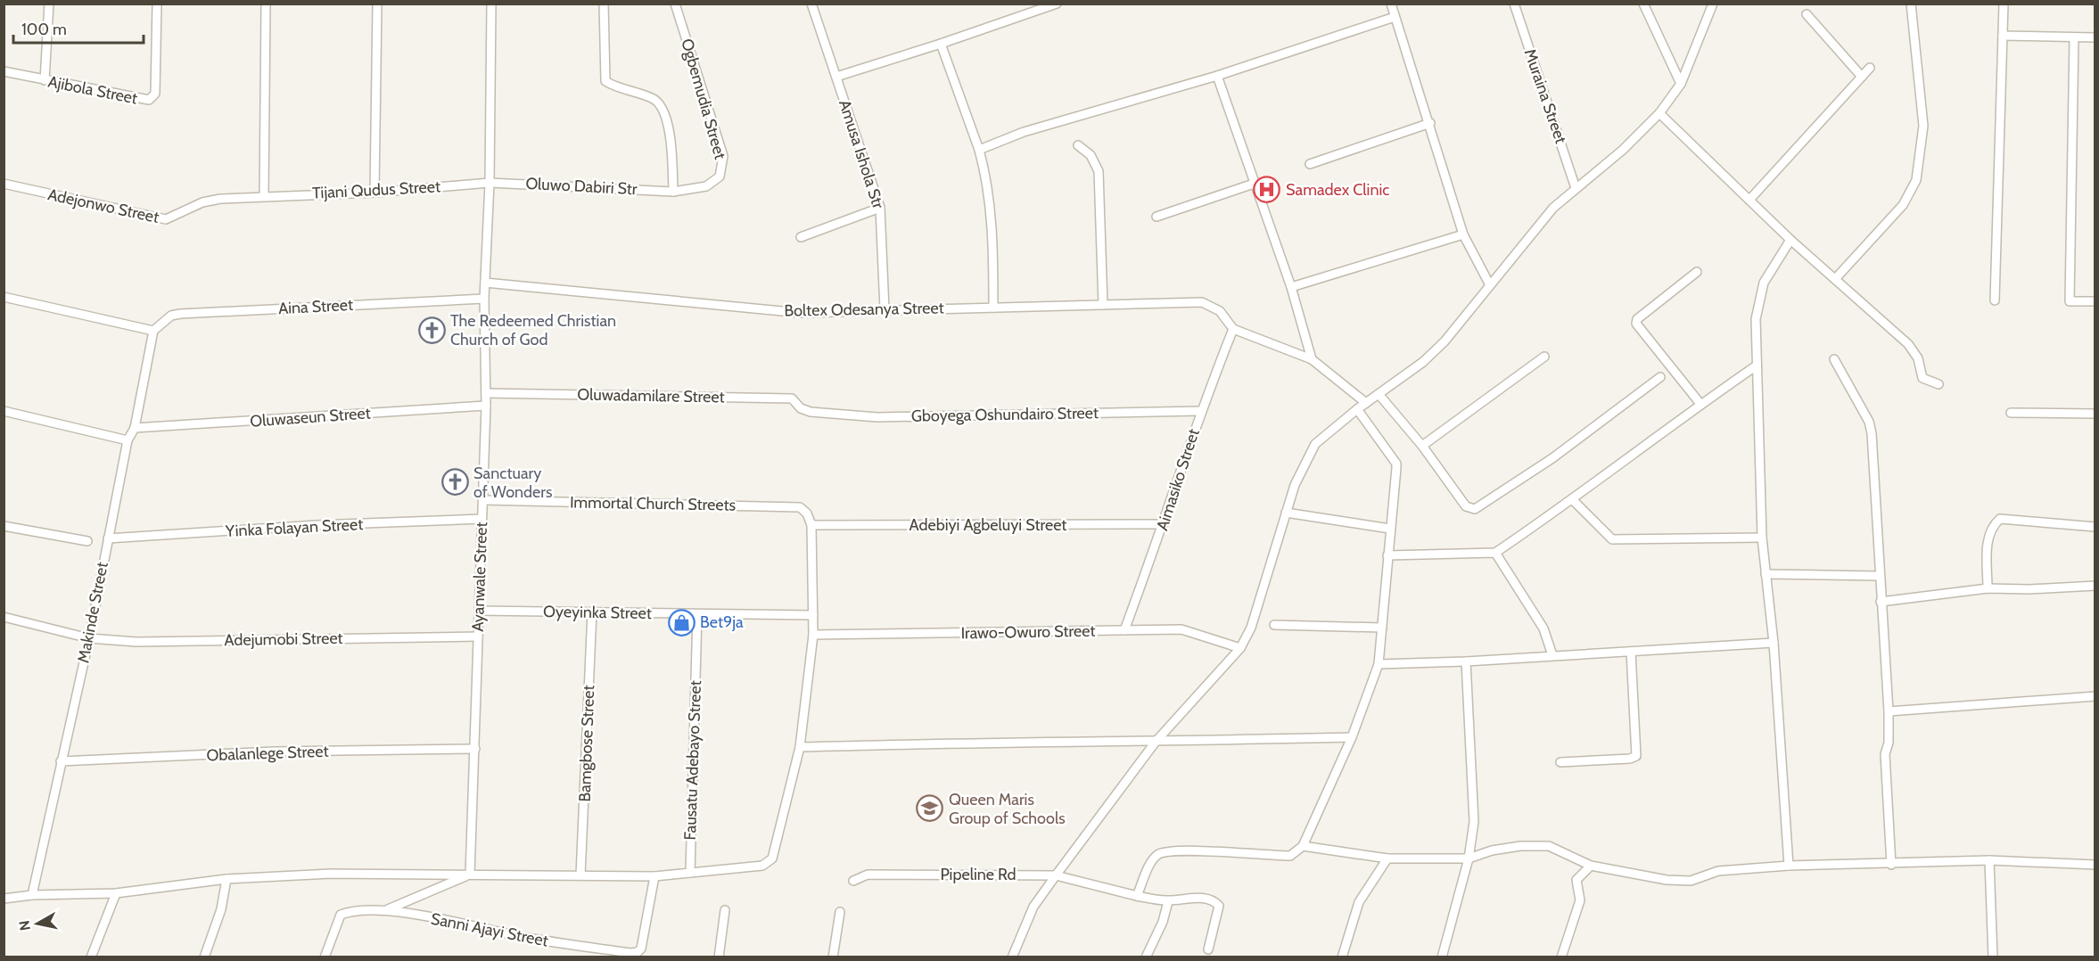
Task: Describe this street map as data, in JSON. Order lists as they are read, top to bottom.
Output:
{
  "streets": {
    "street": [
      "Ajibola Street",
      "Muraina Street",
      "Ogbemudia Street",
      "Amusa Ishola Str",
      "Oluwo Dabiri Str",
      "Tijani Qudus Street",
      "Adejonwo Street",
      "Aina Street",
      "Boltex Odesanya Street",
      "Oluwadamilare Street",
      "Gboyega Oshundairo Street",
      "Oluwaseun Street",
      "Aimasiko Street",
      "Immortal Church Streets",
      "Adebiyi Agbeluyi Street",
      "Yinka Folayan Street",
      "Ayanwale Street",
      "Makinde Street",
      "Oyeyinka Street",
      "Irawo-Owuro Street",
      "Adejumobi Street",
      "Bamgbose Street",
      "Obalanlege Street",
      "Fausatu Adebayo Street",
      "Pipeline Rd",
      "Sanni Ajayi Street"
    ]
  },
  "crossings": [
    ["Ogbemudia Street", "Oluwo Dabiri Str"],
    ["Amusa Ishola Str", "Boltex Odesanya Street"],
    ["Oluwo Dabiri Str", "Tijani Qudus Street"],
    ["Oluwo Dabiri Str", "Ayanwale Street"],
    ["Tijani Qudus Street", "Adejonwo Street"],
    ["Tijani Qudus Street", "Ayanwale Street"],
    ["Aina Street", "Ayanwale Street"],
    ["Aina Street", "Makinde Street"],
    ["Boltex Odesanya Street", "Aimasiko Street"],
    ["Boltex Odesanya Street", "Ayanwale Street"],
    ["Oluwadamilare Street", "Gboyega Oshundairo Street"],
    ["Oluwadamilare Street", "Ayanwale Street"],
    ["Gboyega Oshundairo Street", "Aimasiko Street"],
    ["Oluwaseun Street", "Ayanwale Street"],
    ["Oluwaseun Street", "Makinde Street"],
    ["Aimasiko Street", "Adebiyi Agbeluyi Street"],
    ["Aimasiko Street", "Irawo-Owuro Street"],
    ["Immortal Church Streets", "Adebiyi Agbeluyi Street"],
    ["Immortal Church Streets", "Ayanwale Street"],
    ["Yinka Folayan Street", "Ayanwale Street"],
    ["Yinka Folayan Street", "Makinde Street"],
    ["Ayanwale Street", "Oyeyinka Street"],
    ["Ayanwale Street", "Adejumobi Street"],
    ["Ayanwale Street", "Obalanlege Street"],
    ["Makinde Street", "Adejumobi Street"],
    ["Makinde Street", "Obalanlege Street"],
    ["Oyeyinka Street", "Bamgbose Street"],
    ["Oyeyinka Street", "Fausatu Adebayo Street"]
  ],
  "places": {
    "hospital": ["Samadex Clinic"],
    "church": ["The Redeemed Christian Church of God", "Sanctuary of Wonders"],
    "shop": ["Bet9ja"],
    "school or university": ["Queen Maris Group of Schools"]
  },
  "scale_bar": "100 m",
  "north": "left"
}
